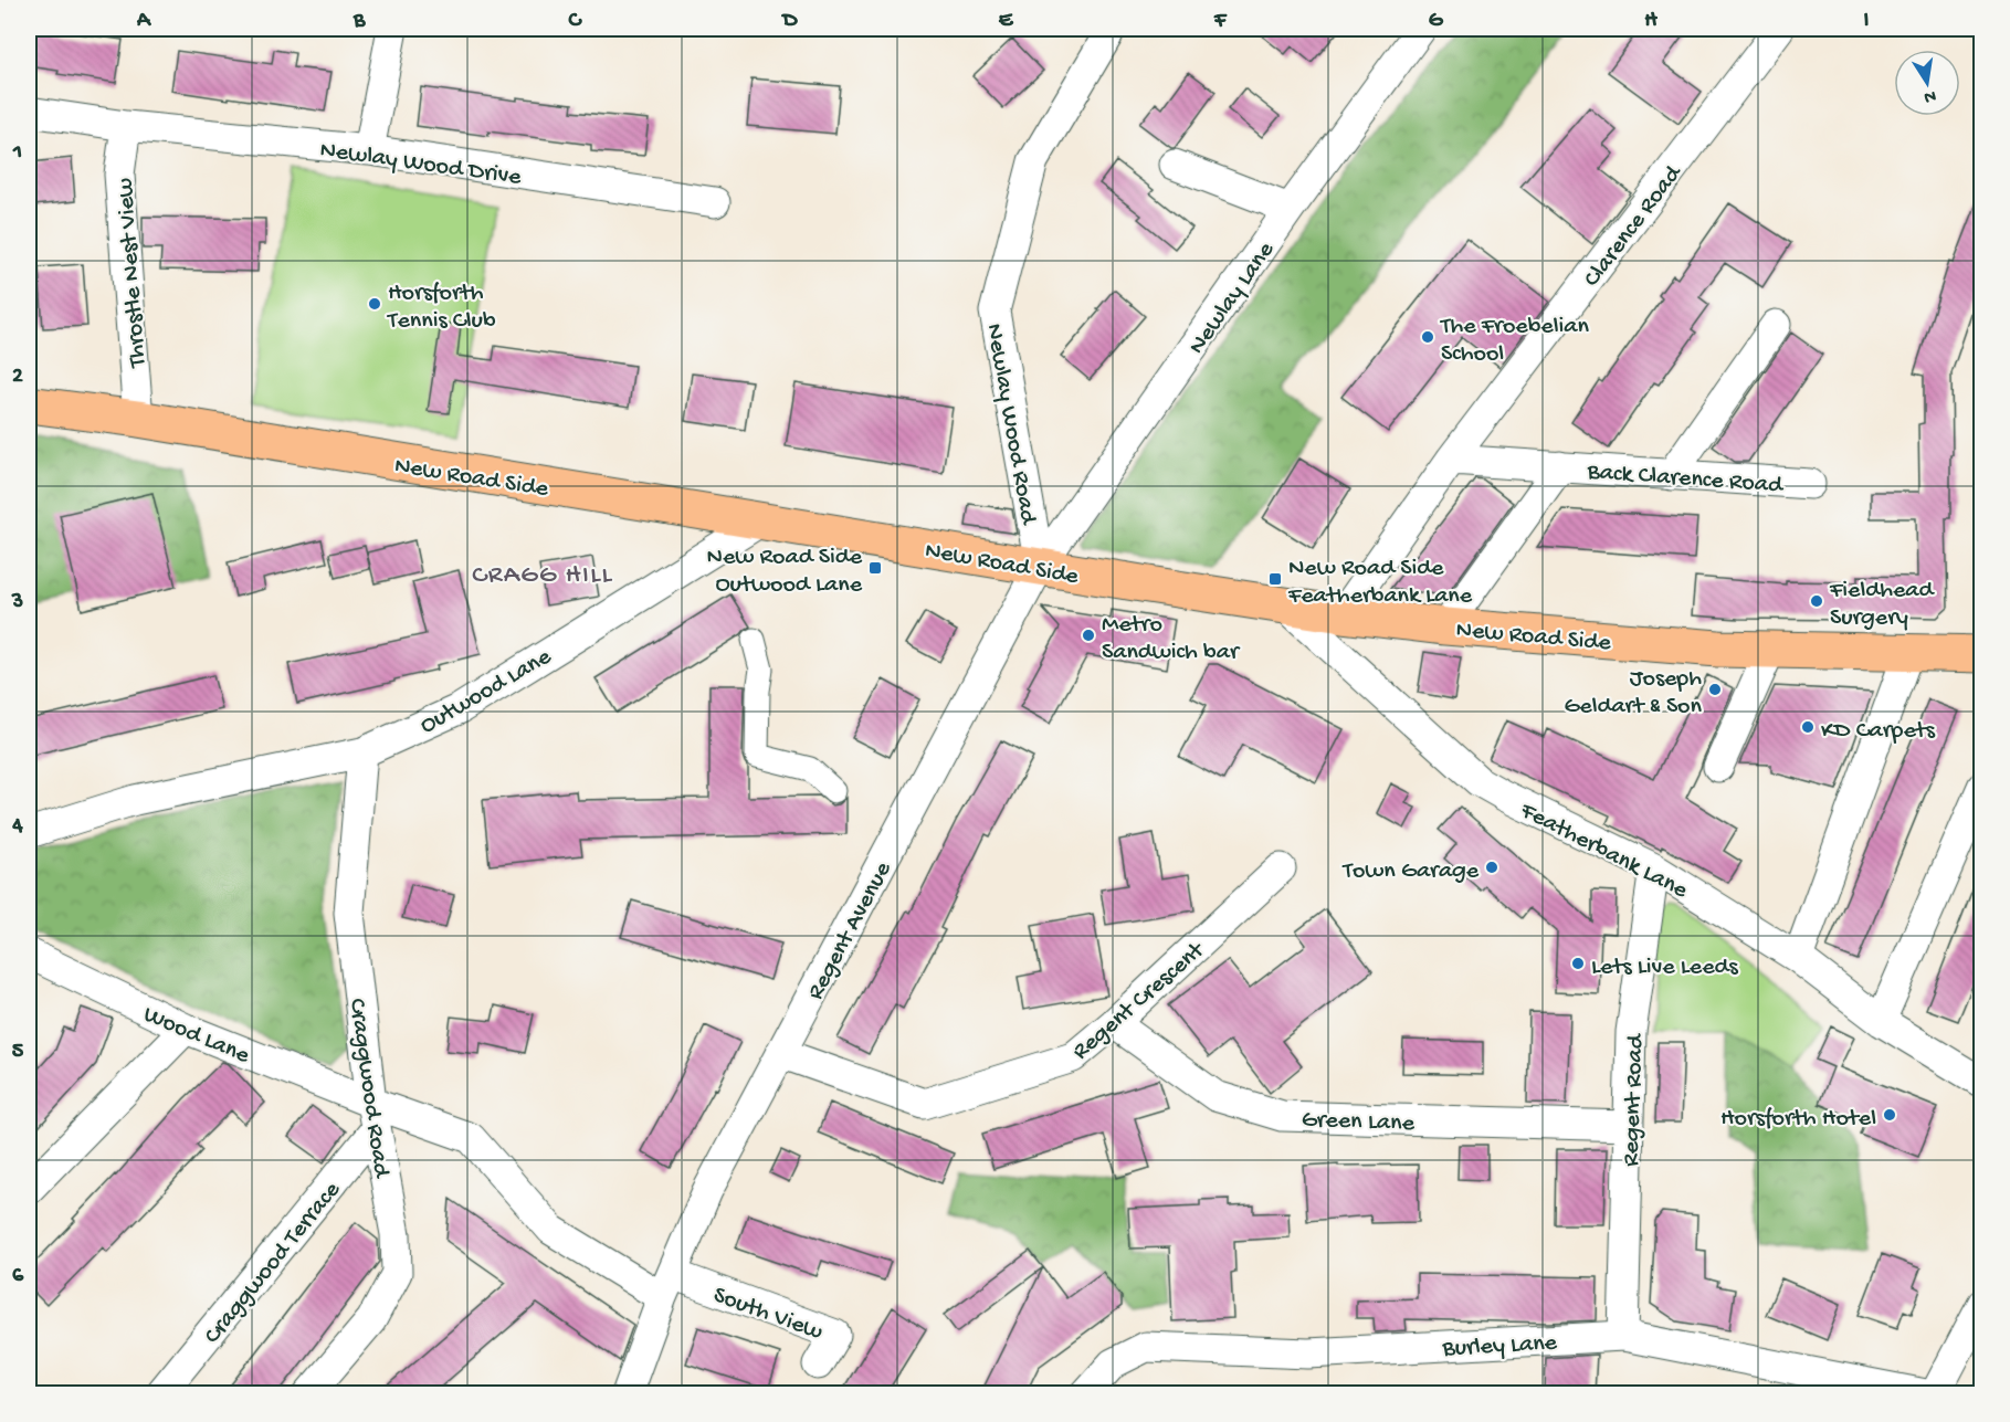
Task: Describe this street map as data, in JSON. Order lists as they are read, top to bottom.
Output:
{
  "streets": {
    "main road": ["New Road Side"],
    "street": [
      "Newlay Wood Drive",
      "Clarence Road",
      "Throstle Nest View",
      "Newlay Lane",
      "Newlay Wood Road",
      "Back Clarence Road",
      "Outwood Lane",
      "Featherbank Lane",
      "Regent Avenue",
      "Regent Crescent",
      "Wood Lane",
      "Craggwood Road",
      "Regent Road",
      "Green Lane",
      "Craggwood Terrace",
      "South View",
      "Burley Lane"
    ]
  },
  "crossings": [
    ["Newlay Wood Drive", "Throstle Nest View"],
    ["Clarence Road", "New Road Side"],
    ["Clarence Road", "Back Clarence Road"],
    ["Throstle Nest View", "New Road Side"],
    ["Newlay Lane", "Newlay Wood Road"],
    ["Newlay Lane", "New Road Side"],
    ["Newlay Lane", "Regent Avenue"],
    ["Newlay Wood Road", "New Road Side"],
    ["Newlay Wood Road", "Regent Avenue"],
    ["New Road Side", "Back Clarence Road"],
    ["New Road Side", "Outwood Lane"],
    ["New Road Side", "Featherbank Lane"],
    ["New Road Side", "Regent Avenue"],
    ["Outwood Lane", "Craggwood Road"],
    ["Featherbank Lane", "Regent Road"],
    ["Regent Avenue", "Regent Crescent"],
    ["Regent Avenue", "Wood Lane"],
    ["Regent Avenue", "South View"],
    ["Regent Crescent", "Green Lane"],
    ["Wood Lane", "Craggwood Road"],
    ["Wood Lane", "Craggwood Terrace"],
    ["Wood Lane", "South View"],
    ["Craggwood Road", "Craggwood Terrace"],
    ["Regent Road", "Green Lane"],
    ["Regent Road", "Burley Lane"]
  ],
  "districts": ["CRAGG HILL"],
  "places": {
    "other": [
      "Horsforth Tennis Club",
      "The Froebelian School",
      "Fieldhead Surgery",
      "Metro Sandwich bar",
      "Joseph Geldart & Son",
      "KD Carpets",
      "Town Garage",
      "Lets Live Leeds",
      "Horsforth Hotel"
    ],
    "transit": ["New Road Side Outwood Lane", "New Road Side Featherbank Lane"]
  },
  "north": "bottom",
  "grid": {
    "columns": [
      "A",
      "B",
      "C",
      "D",
      "E",
      "F",
      "G",
      "H",
      "I"
    ],
    "rows": [
      "1",
      "2",
      "3",
      "4",
      "5",
      "6"
    ]
  }
}
